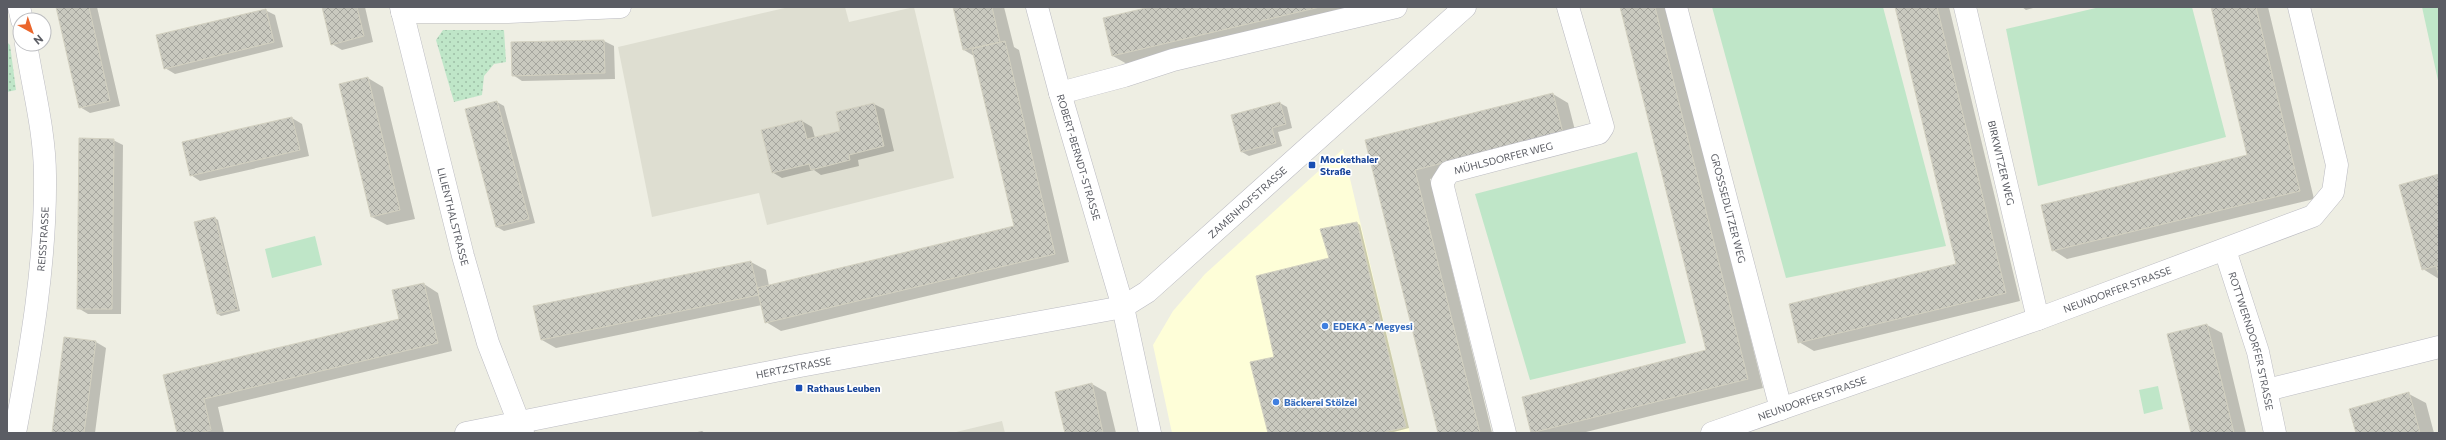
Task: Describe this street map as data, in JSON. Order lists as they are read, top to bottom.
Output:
{
  "streets": {
    "street": [
      "ROBERT-BERNDT-STRASSE",
      "MÜHLSDORFER WEG",
      "BIRKWITZER WEG",
      "ZAMENHOFSTRASSE",
      "GROSSSEDLITZER WEG",
      "LILIENTHALSTRASSE",
      "REISSTRASSE",
      "NEUNDORFER STRASSE",
      "ROTTWERNDORFER STRASSE",
      "HERTZSTRASSE"
    ]
  },
  "crossings": [
    ["ROBERT-BERNDT-STRASSE", "ZAMENHOFSTRASSE"],
    ["ROBERT-BERNDT-STRASSE", "HERTZSTRASSE"],
    ["BIRKWITZER WEG", "NEUNDORFER STRASSE"],
    ["ZAMENHOFSTRASSE", "HERTZSTRASSE"],
    ["GROSSSEDLITZER WEG", "NEUNDORFER STRASSE"],
    ["LILIENTHALSTRASSE", "HERTZSTRASSE"],
    ["NEUNDORFER STRASSE", "ROTTWERNDORFER STRASSE"]
  ],
  "places": {
    "transit": ["Mockethaler Straße", "Rathaus Leuben"],
    "other": ["EDEKA - Megyesi", "Bäckerei Stölzel"]
  },
  "north": "bottom right"
}
